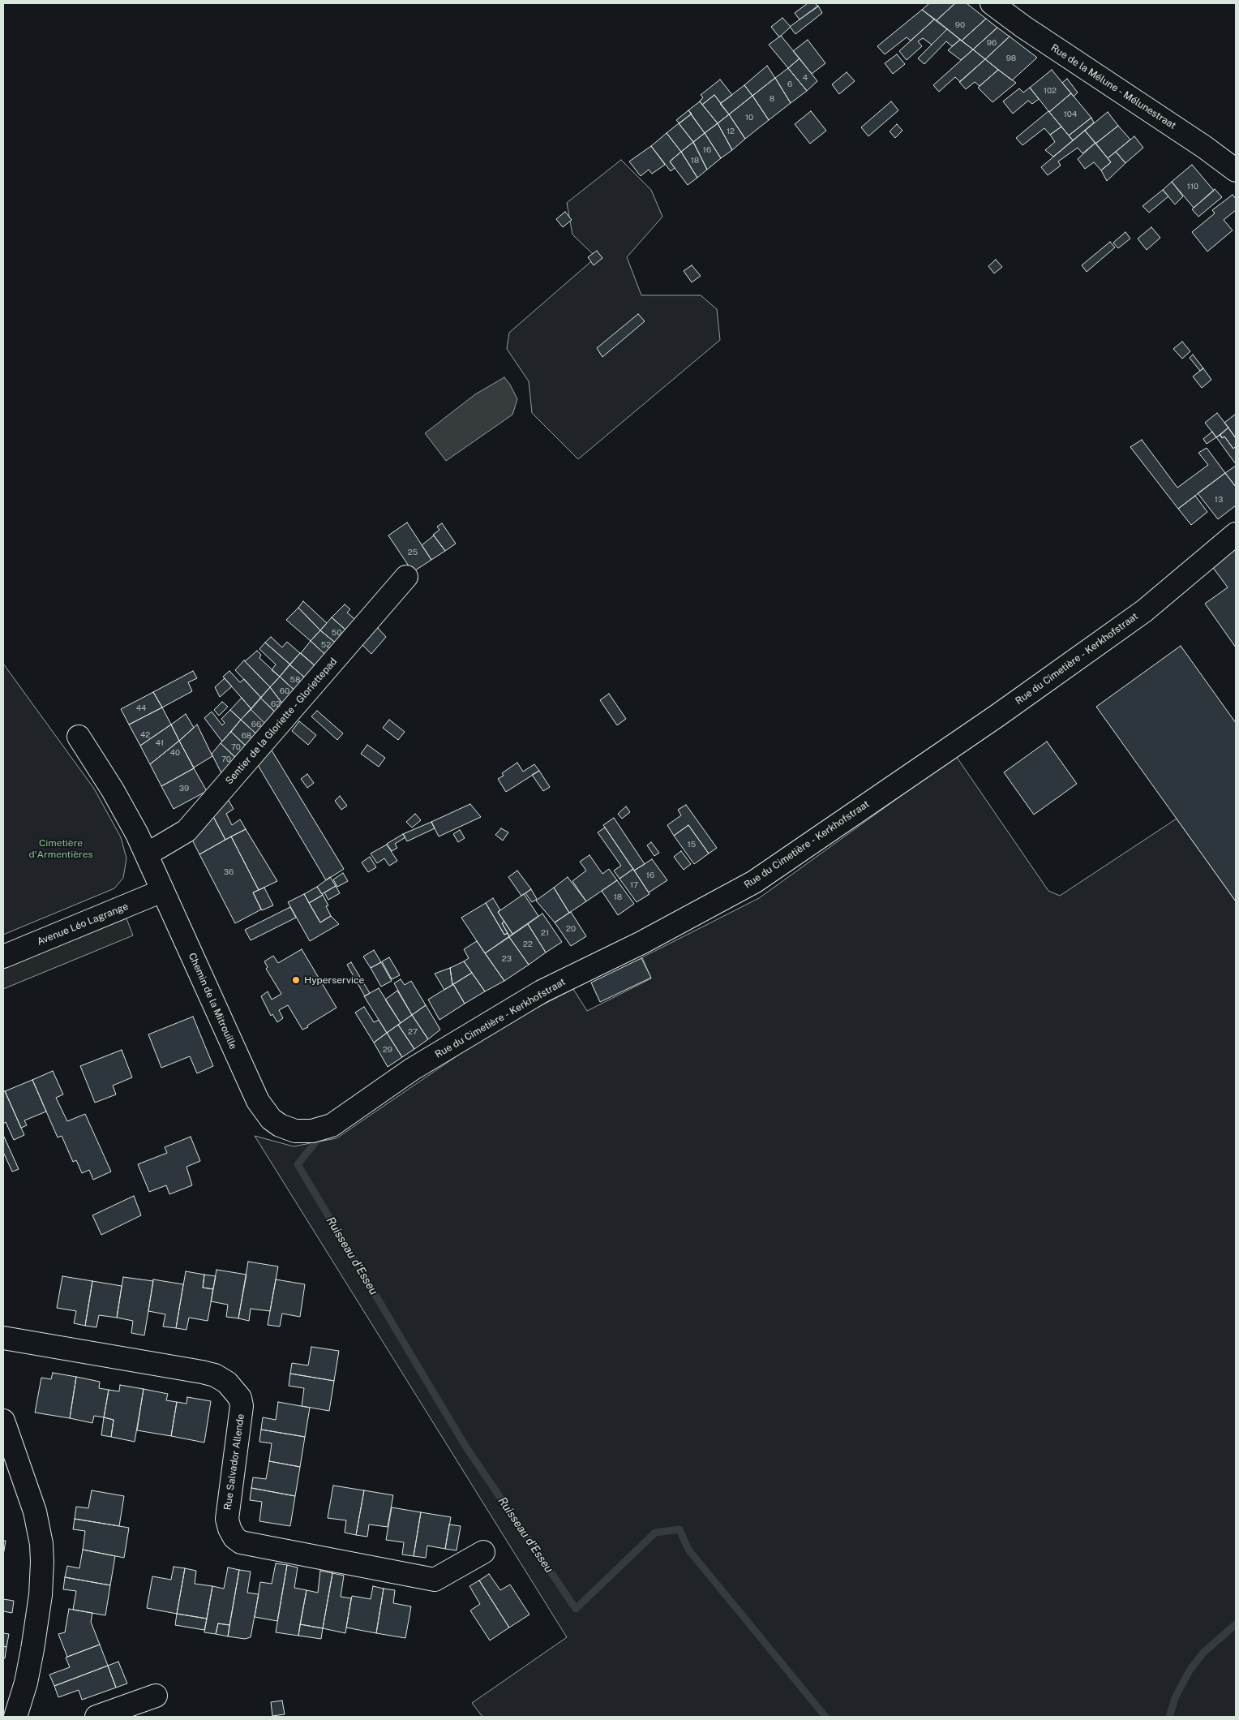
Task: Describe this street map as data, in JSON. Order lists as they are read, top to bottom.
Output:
{
  "streets": {
    "street": [
      "Rue de la Mélune - Mélunestraat",
      "Rue du Cimetière - Kerkhofstraat",
      "Sentier de la Gloriette - Gloriettepad",
      "Avenue Léo Lagrange",
      "Chemin de la Mitrouille",
      "Rue Salvador Allende"
    ]
  },
  "crossings": [
    ["Rue du Cimetière - Kerkhofstraat", "Chemin de la Mitrouille"],
    ["Avenue Léo Lagrange", "Chemin de la Mitrouille"]
  ],
  "water": ["Ruisseau d'Esseu"],
  "parks": ["Cimetière d'Armentières"],
  "places": ["Hyperservice"],
  "house_numbers": [
    "90",
    "96",
    "98",
    "4",
    "6",
    "102",
    "8",
    "104",
    "10",
    "12",
    "16",
    "18",
    "110",
    "13",
    "25",
    "50",
    "52",
    "58",
    "60",
    "62",
    "44",
    "66",
    "42",
    "68",
    "41",
    "70",
    "40",
    "70",
    "39",
    "15",
    "36",
    "16",
    "17",
    "18",
    "20",
    "21",
    "22",
    "23",
    "27",
    "29"
  ]
}
